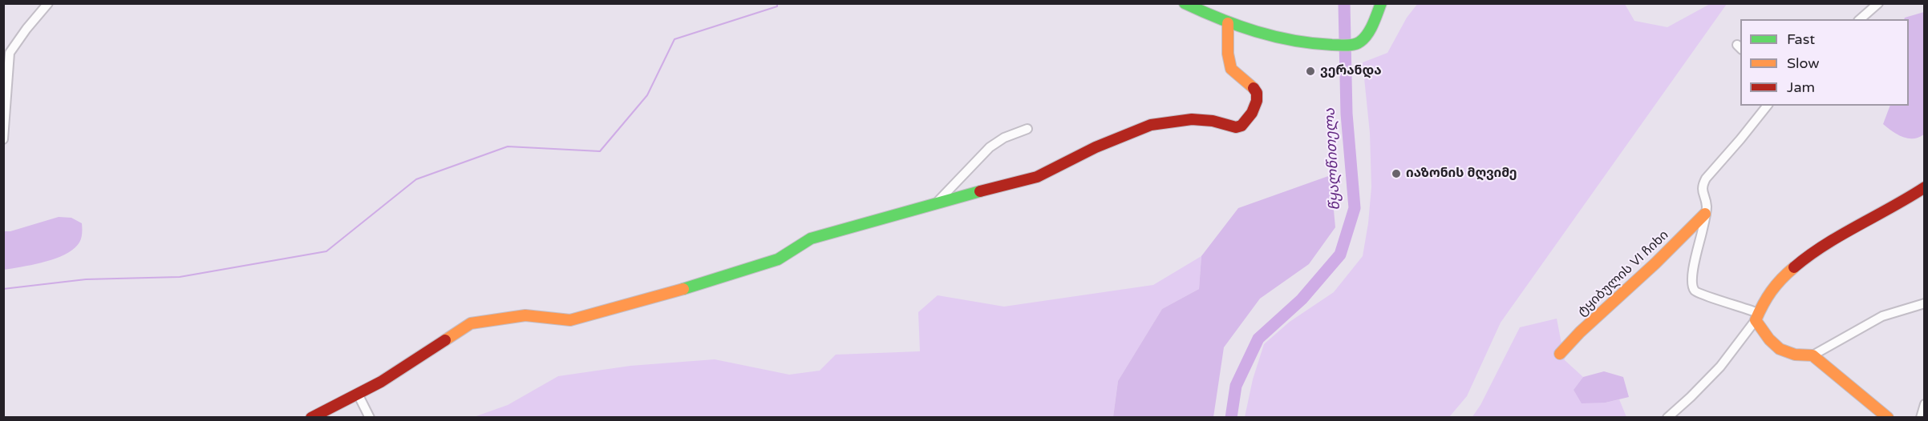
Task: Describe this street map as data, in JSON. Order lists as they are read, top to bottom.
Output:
{
  "streets": {
    "street": ["ტყიბულის VI ჩიხი"]
  },
  "water": ["წყალწითელა"],
  "places": ["ვერანდა", "იაზონის მღვიმე"],
  "legend": ["Fast", "Slow", "Jam"]
}
